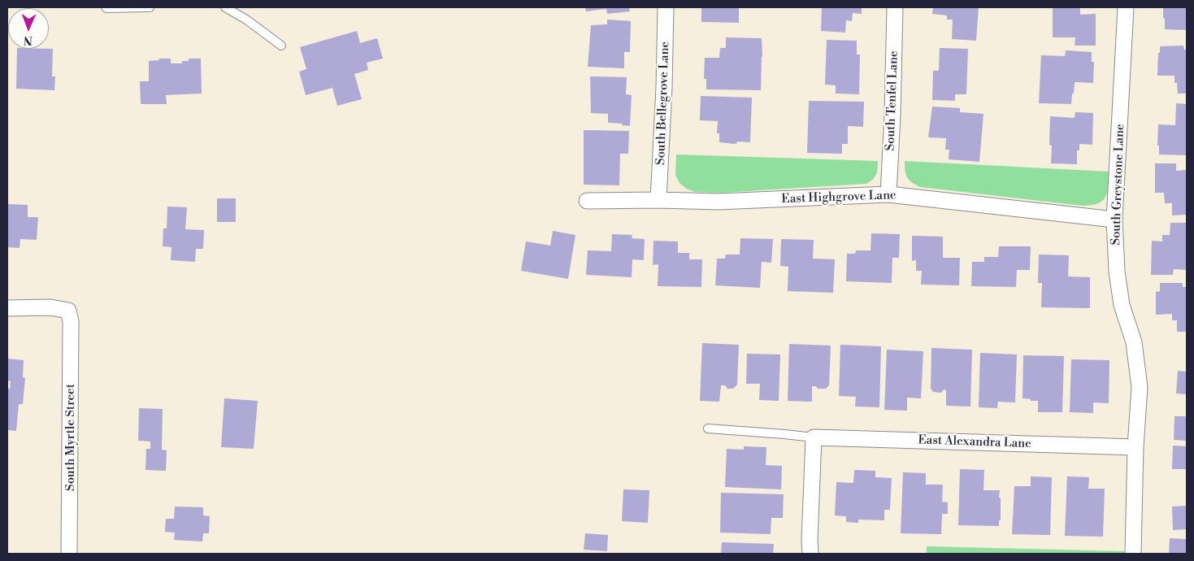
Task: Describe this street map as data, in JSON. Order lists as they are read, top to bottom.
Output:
{
  "streets": {
    "street": [
      "South Tenfel Lane",
      "South Bellegrove Lane",
      "South Greystone Lane",
      "East Highgrove Lane",
      "South Myrtle Street",
      "East Alexandra Lane"
    ]
  },
  "crossings": [
    ["South Tenfel Lane", "East Highgrove Lane"],
    ["South Bellegrove Lane", "East Highgrove Lane"],
    ["South Greystone Lane", "East Highgrove Lane"],
    ["South Greystone Lane", "East Alexandra Lane"]
  ],
  "north": "bottom"
}
